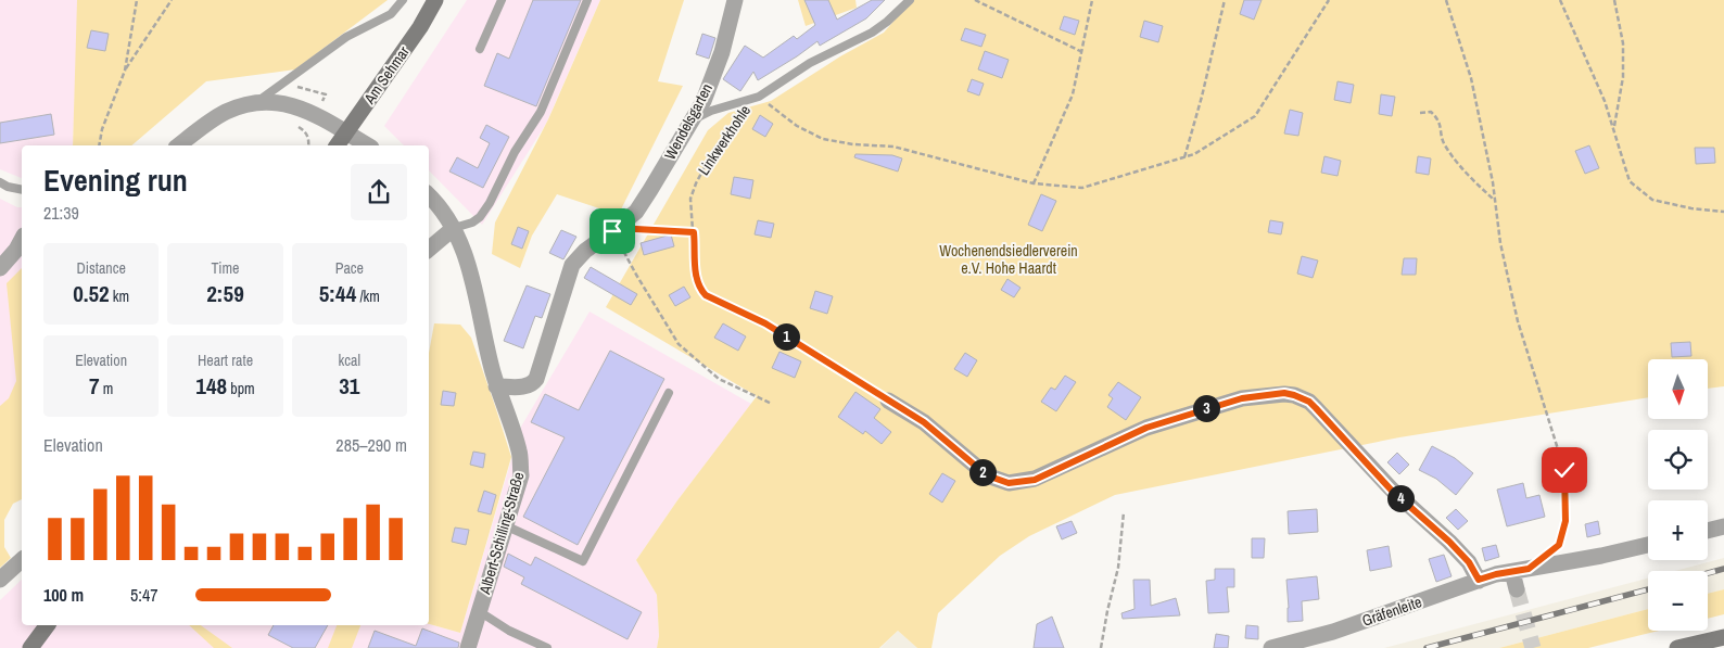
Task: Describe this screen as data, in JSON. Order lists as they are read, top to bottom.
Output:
{
  "streets": {
    "main road": ["Am Sehmar"],
    "street": ["Wendelsgarten", "Albert-Schilling-Straße", "Gräfenleite"],
    "path": ["Linkwerkhohle"]
  },
  "parks": ["Wochenendsiedlerverein e.V. Hohe Haardt"],
  "north": "bottom",
  "page": {
    "heading": ["Evening run", "21:39"],
    "stats": [
      ["Distance", "0.52 km"],
      ["Time", "2:59"],
      ["Pace", "5:44 /km"],
      ["Elevation", "7 m"],
      ["Heart rate", "148 bpm"],
      ["kcal", "31"]
    ],
    "pins": [
      "1",
      "3",
      "2",
      "4"
    ],
    "map_buttons": ["+", "−"],
    "chart": ["Elevation", "285–290 m"],
    "list": [
      {
        "name": "100 m",
        "note": "5:47"
      }
    ]
  }
}
